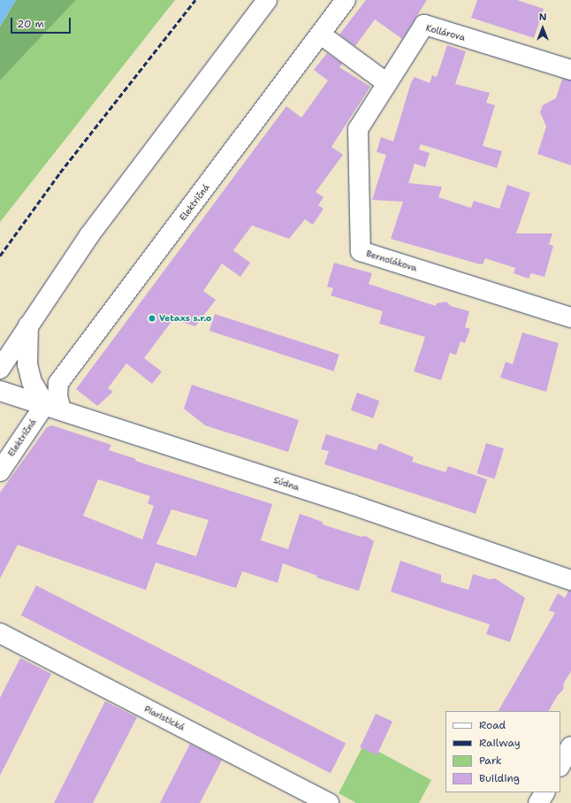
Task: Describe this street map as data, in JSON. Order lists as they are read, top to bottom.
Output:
{
  "streets": {
    "street": [
      "Kollárova",
      "Električná",
      "Bernolákova",
      "Súdna",
      "Piaristická"
    ]
  },
  "crossings": [
    ["Kollárova", "Bernolákova"],
    ["Električná", "Súdna"]
  ],
  "places": ["Vetaxs s.r.o"],
  "legend": [
    "Road",
    "Railway",
    "Park",
    "Building"
  ],
  "scale_bar": "20 m",
  "north": "top"
}
